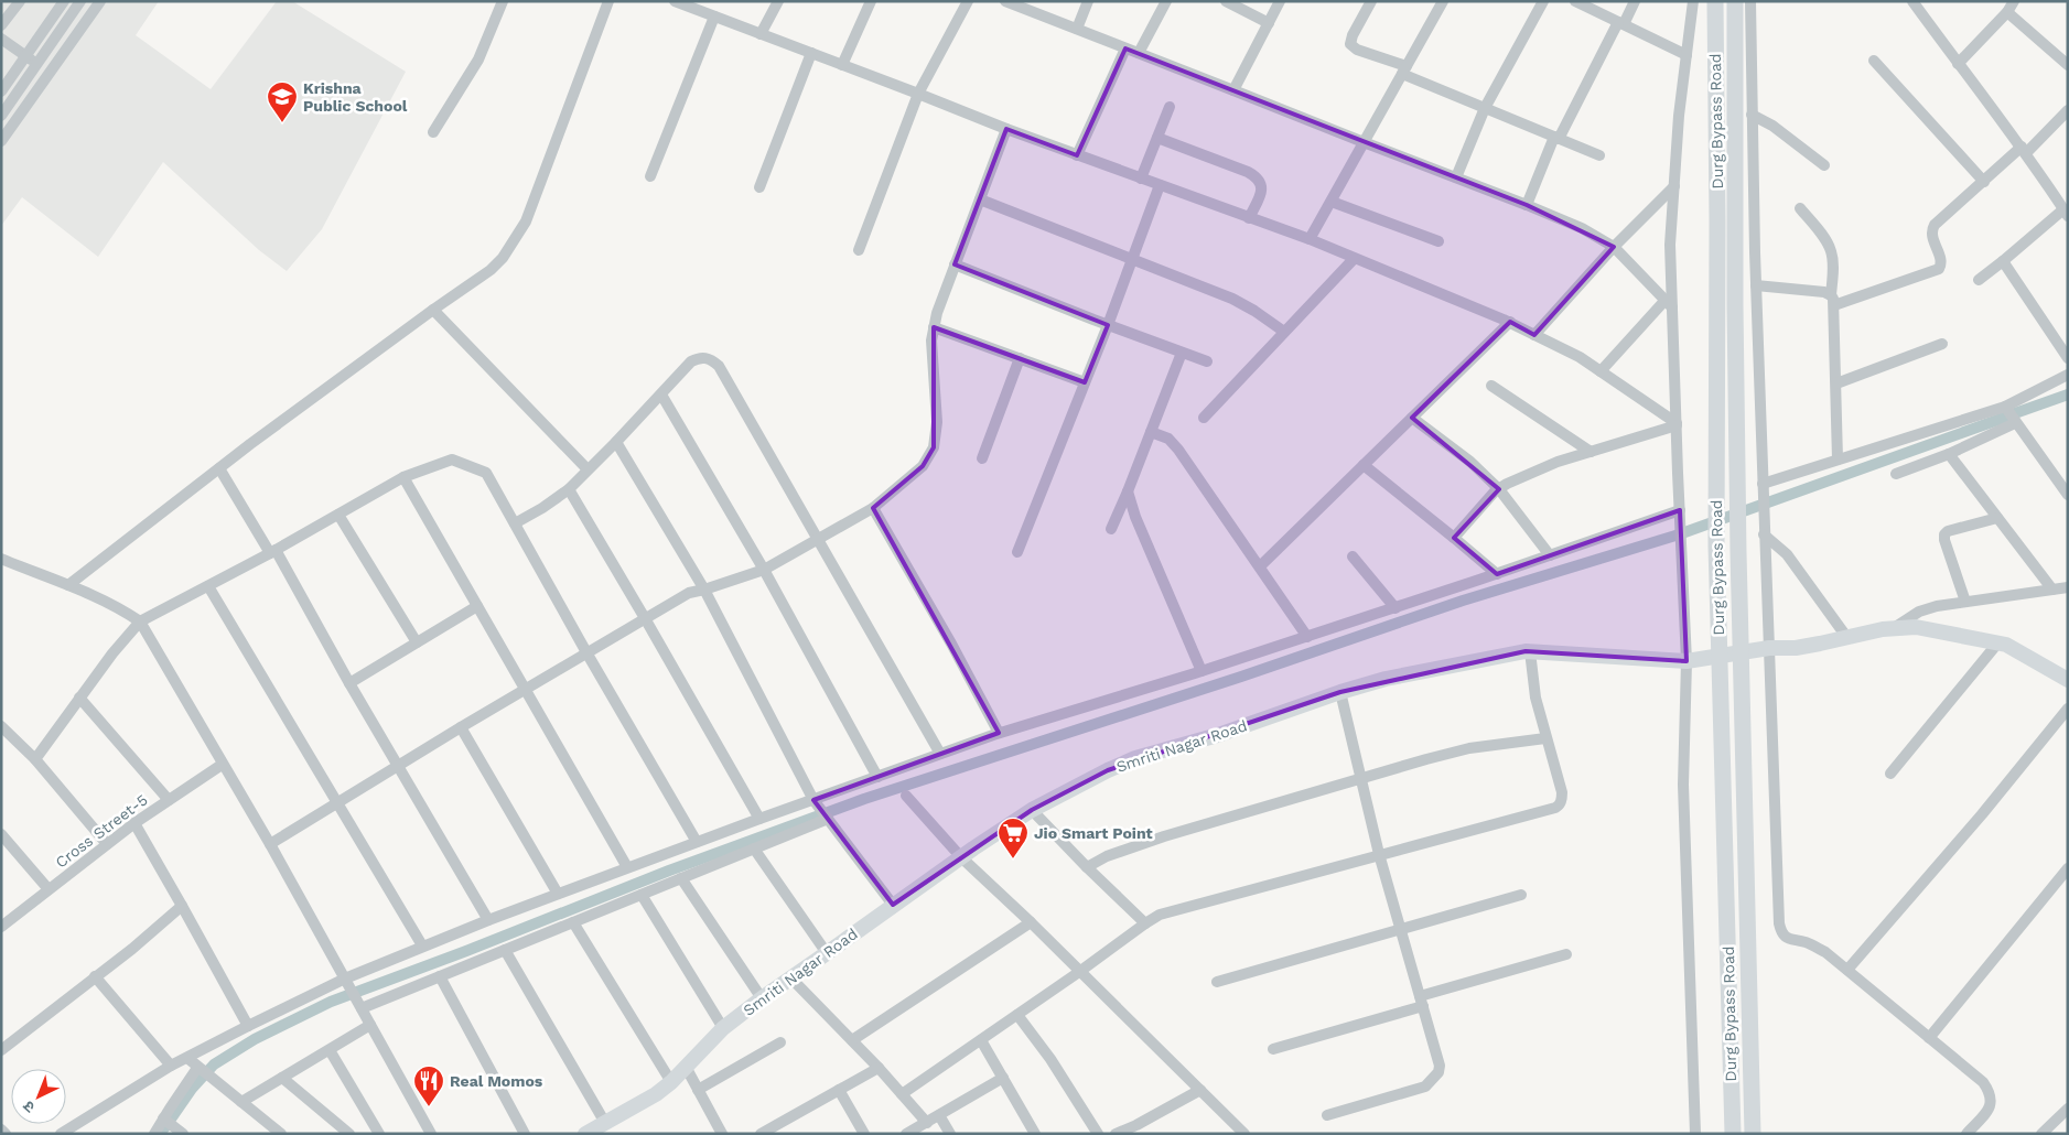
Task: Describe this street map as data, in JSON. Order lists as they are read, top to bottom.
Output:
{
  "streets": {
    "highway": ["Durg Bypass Road"],
    "main road": ["Smriti Nagar Road"],
    "street": ["Cross Street-5"]
  },
  "places": {
    "school or university": ["Krishna Public School"],
    "supermarket": ["Jio Smart Point"],
    "restaurant": ["Real Momos"]
  },
  "north": "bottom left"
}
